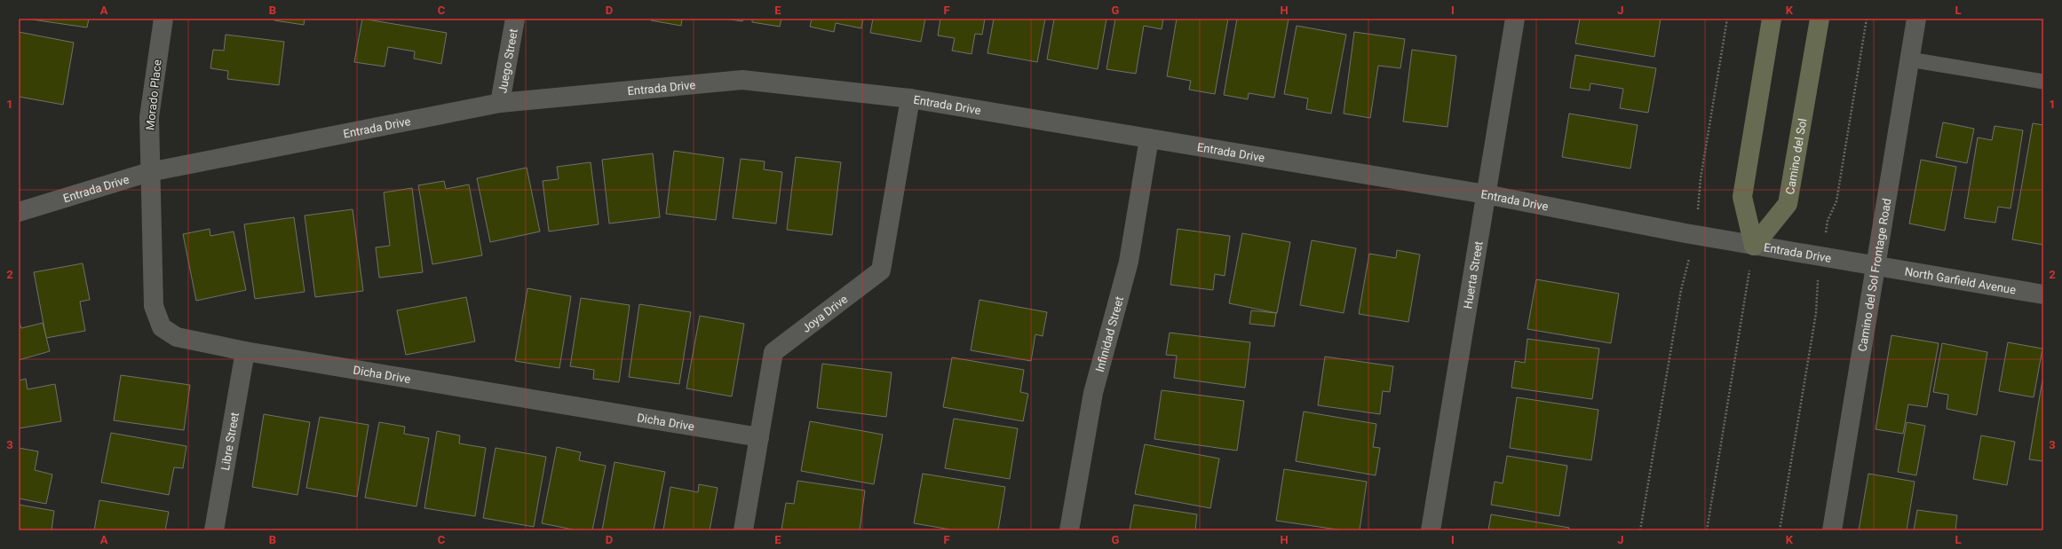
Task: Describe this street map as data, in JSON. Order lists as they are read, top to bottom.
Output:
{
  "streets": {
    "street": [
      "Juego Street",
      "Entrada Drive",
      "Morado Place",
      "Camino del Sol",
      "Huerta Street",
      "Camino del Sol Frontage Road",
      "North Garfield Avenue",
      "Joya Drive",
      "Infinidad Street",
      "Dicha Drive",
      "Libre Street"
    ]
  },
  "crossings": [
    ["Juego Street", "Entrada Drive"],
    ["Entrada Drive", "Morado Place"],
    ["Entrada Drive", "Camino del Sol"],
    ["Entrada Drive", "Huerta Street"],
    ["Entrada Drive", "Camino del Sol Frontage Road"],
    ["Entrada Drive", "North Garfield Avenue"],
    ["Entrada Drive", "Joya Drive"],
    ["Entrada Drive", "Infinidad Street"],
    ["Entrada Drive", "Dicha Drive"],
    ["Morado Place", "Dicha Drive"],
    ["Camino del Sol Frontage Road", "North Garfield Avenue"],
    ["Joya Drive", "Dicha Drive"],
    ["Dicha Drive", "Libre Street"]
  ],
  "grid": {
    "columns": [
      "A",
      "B",
      "C",
      "D",
      "E",
      "F",
      "G",
      "H",
      "I",
      "J",
      "K",
      "L"
    ],
    "rows": ["1", "2", "3"]
  }
}
